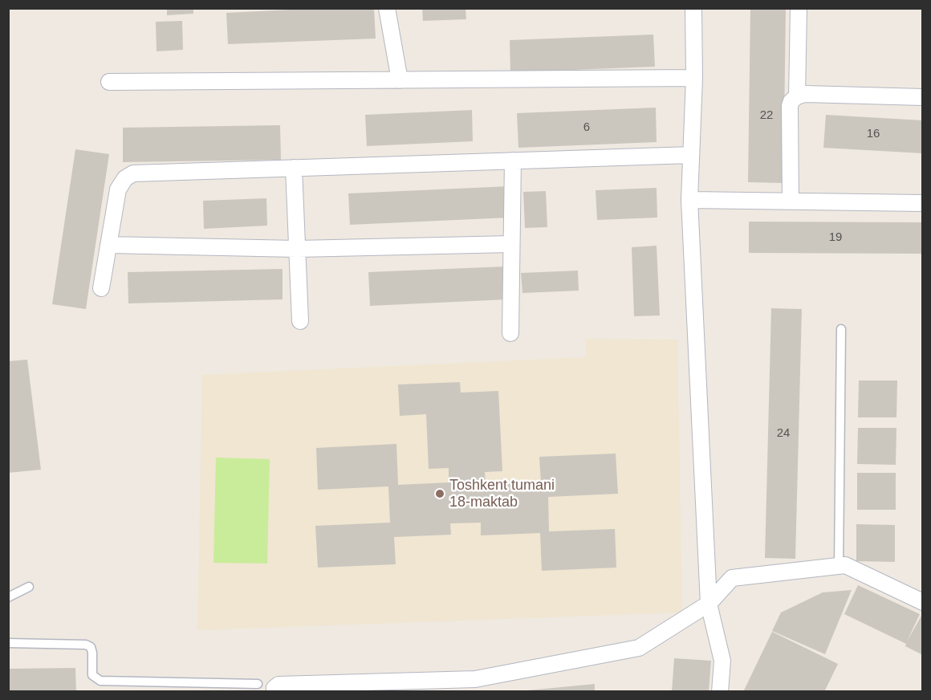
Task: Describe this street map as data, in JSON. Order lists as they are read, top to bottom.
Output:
{
  "places": ["Toshkent tumani 18-maktab"],
  "house_numbers": [
    "22",
    "6",
    "16",
    "19",
    "24"
  ]
}
